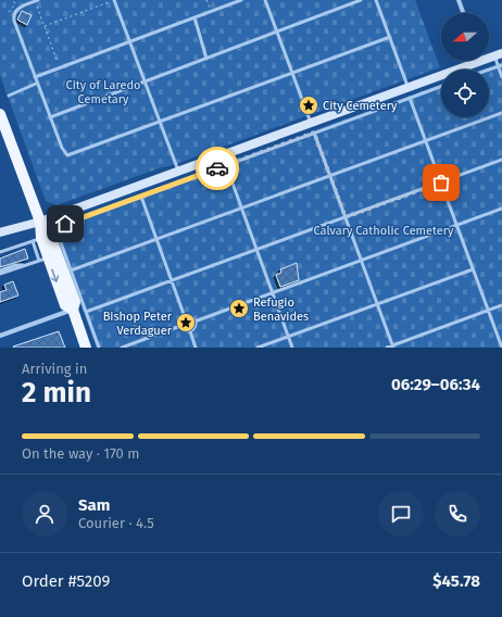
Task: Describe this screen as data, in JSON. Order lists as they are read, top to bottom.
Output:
{
  "parks": ["City of Laredo Cemetary", "Calvary Catholic Cemetery"],
  "places": {
    "place": ["City Cemetery", "Refugio Benavides", "Bishop Peter Verdaguer"]
  },
  "north": "left",
  "page": {
    "heading": ["2 min", "Arriving in", "06:29–06:34"],
    "panel": [
      "Sam",
      "Courier · 4.5",
      "Order #5209",
      "$45.78"
    ],
    "bar": "On the way · 170 m"
  }
}
